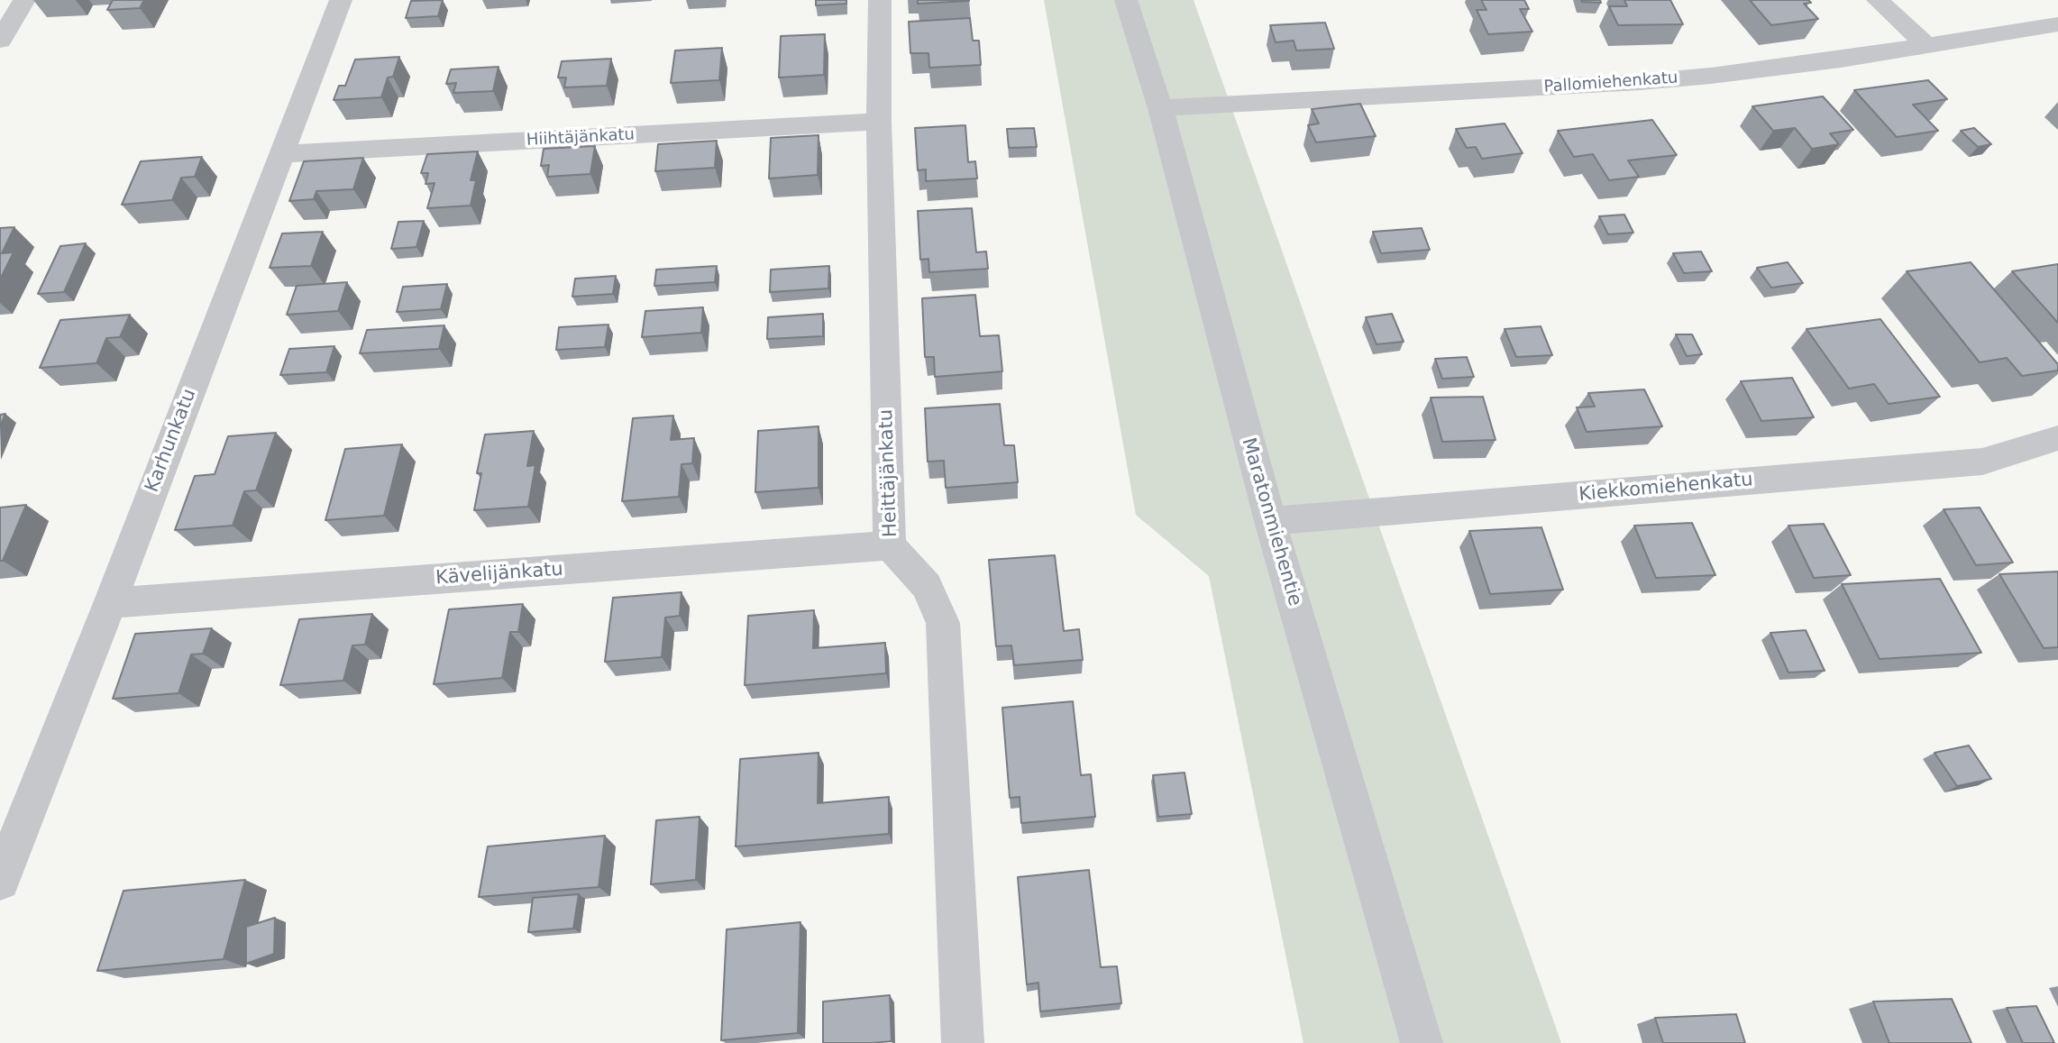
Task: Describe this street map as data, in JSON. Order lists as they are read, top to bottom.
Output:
{
  "streets": {
    "street": [
      "Pallomiehenkatu",
      "Hiihtäjänkatu",
      "Karhunkatu",
      "Heittäjänkatu",
      "Kiekkomiehenkatu",
      "Maratonmiehentie",
      "Kävelijänkatu"
    ]
  },
  "crossings": [
    ["Pallomiehenkatu", "Maratonmiehentie"],
    ["Hiihtäjänkatu", "Karhunkatu"],
    ["Hiihtäjänkatu", "Heittäjänkatu"],
    ["Karhunkatu", "Kävelijänkatu"],
    ["Heittäjänkatu", "Kävelijänkatu"],
    ["Kiekkomiehenkatu", "Maratonmiehentie"]
  ]
}
